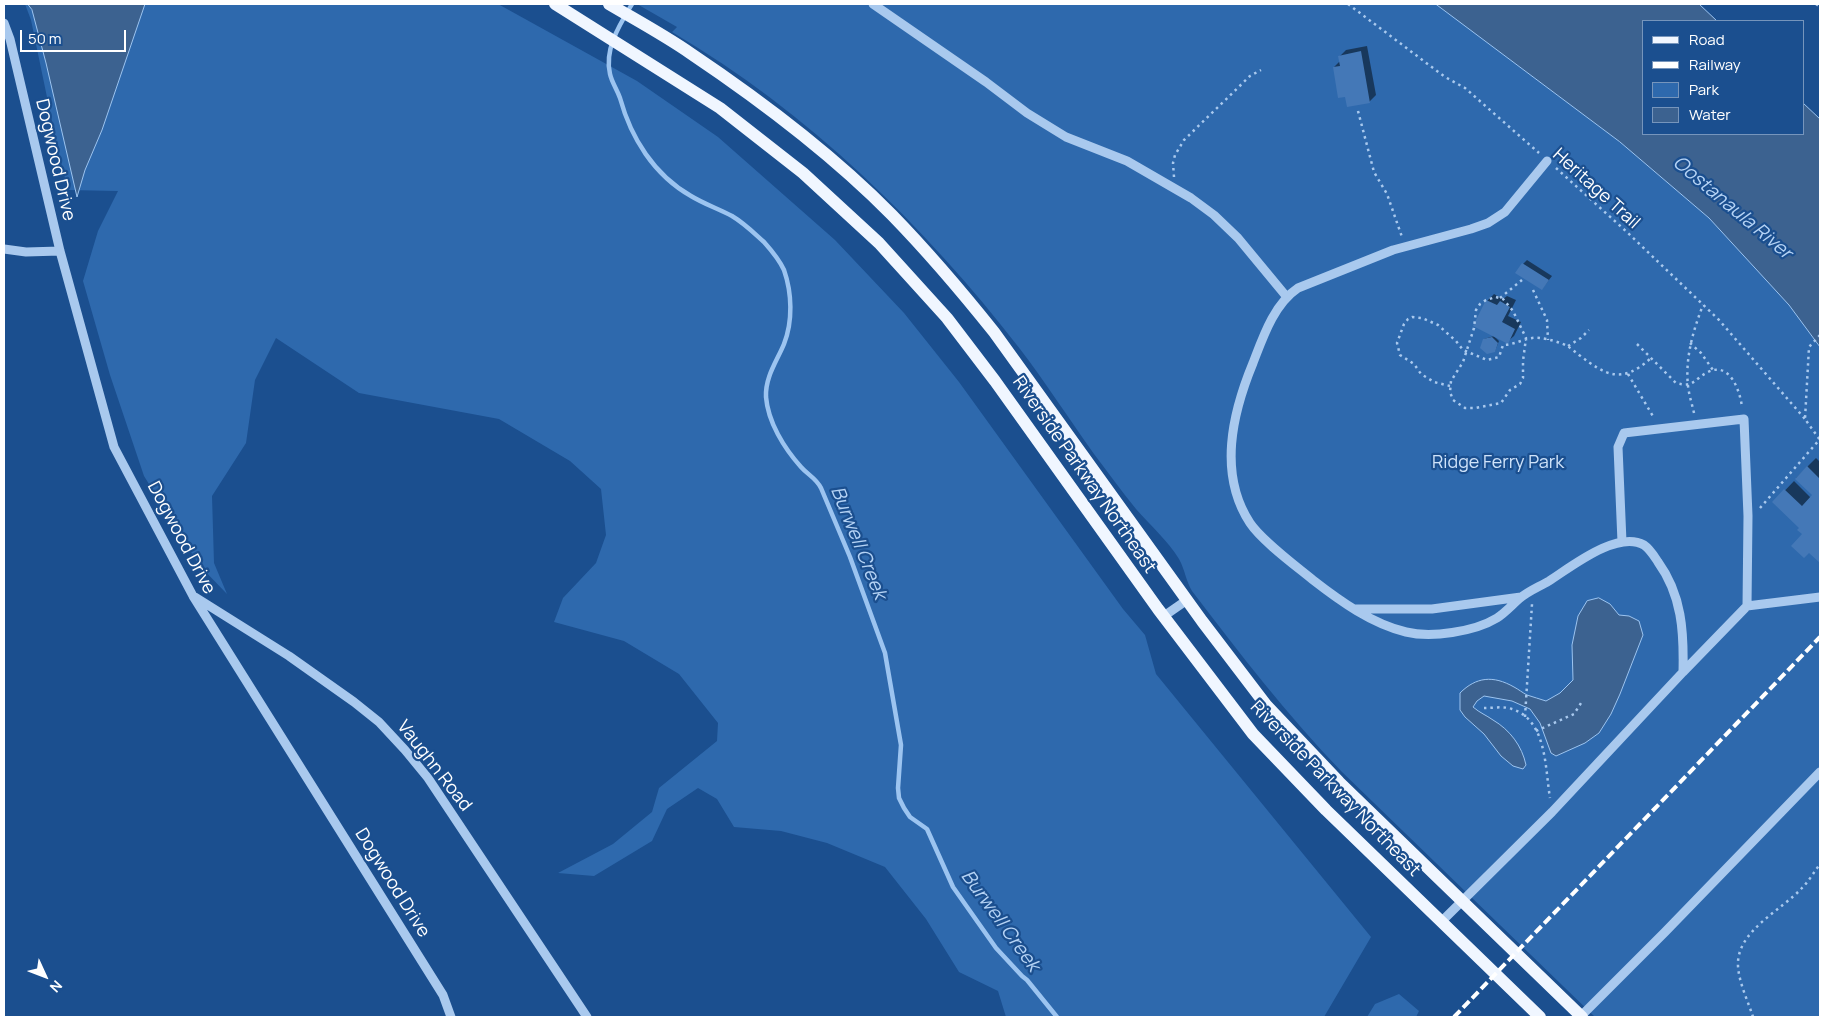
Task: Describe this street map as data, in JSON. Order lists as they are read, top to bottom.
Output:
{
  "streets": {
    "main road": ["Riverside Parkway Northeast"],
    "street": ["Dogwood Drive", "Vaughn Road"],
    "path": ["Heritage Trail"]
  },
  "crossings": [
    ["Dogwood Drive", "Vaughn Road"]
  ],
  "water": ["Oostanaula River", "Burwell Creek"],
  "parks": ["Ridge Ferry Park"],
  "legend": [
    "Road",
    "Railway",
    "Park",
    "Water"
  ],
  "scale_bar": "50 m",
  "north": "bottom right"
}
